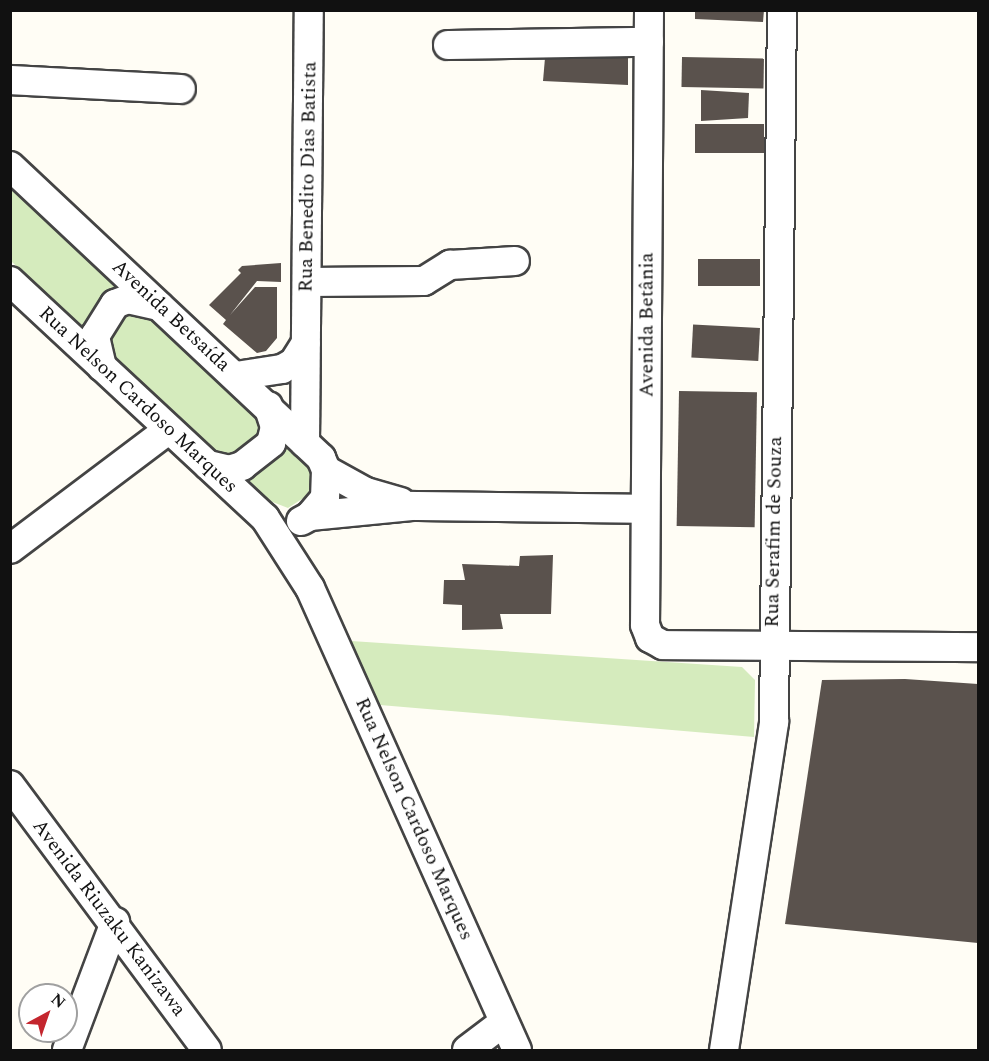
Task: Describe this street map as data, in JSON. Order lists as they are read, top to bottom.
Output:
{
  "streets": {
    "street": [
      "Rua Benedito Dias Batista",
      "Avenida Betsaída",
      "Avenida Betânia",
      "Rua Nelson Cardoso Marques",
      "Rua Serafim de Souza",
      "Avenida Riuzaku Kanizawa"
    ]
  },
  "crossings": [
    ["Rua Benedito Dias Batista", "Avenida Betsaída"],
    ["Avenida Betsaída", "Avenida Betânia"],
    ["Avenida Betsaída", "Rua Nelson Cardoso Marques"],
    ["Avenida Betânia", "Rua Serafim de Souza"]
  ],
  "north": "top right"
}
